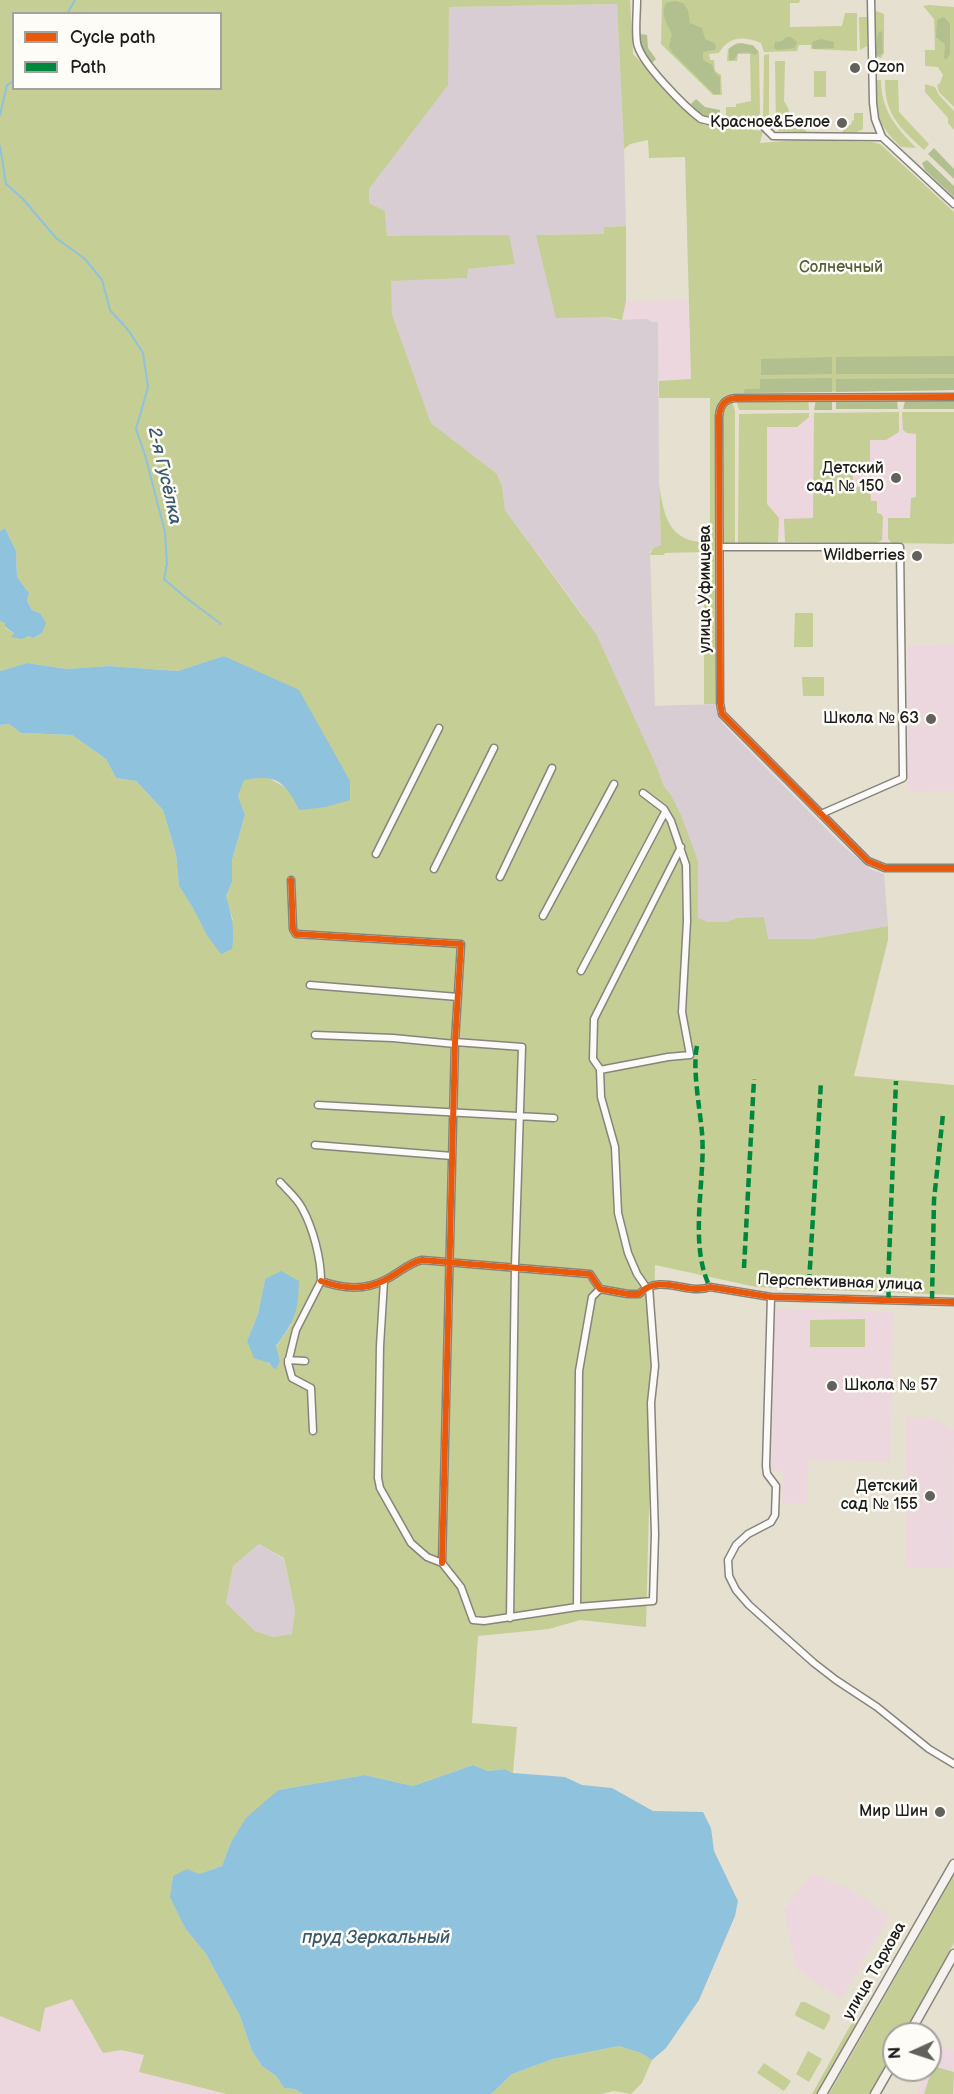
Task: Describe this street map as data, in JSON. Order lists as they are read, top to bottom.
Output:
{
  "streets": {
    "main road": ["улица Тархова"],
    "street": ["улица Уфимцева", "Перспективная улица"]
  },
  "water": ["2-я Гусёлка", "пруд Зеркальный"],
  "parks": ["Солнечный"],
  "places": [
    "Ozon",
    "Красное&Белое",
    "Детский сад № 150",
    "Wildberries",
    "Школа № 63",
    "Школа № 57",
    "Детский сад № 155",
    "Мир Шин"
  ],
  "legend": ["Cycle path", "Path"],
  "north": "left"
}
